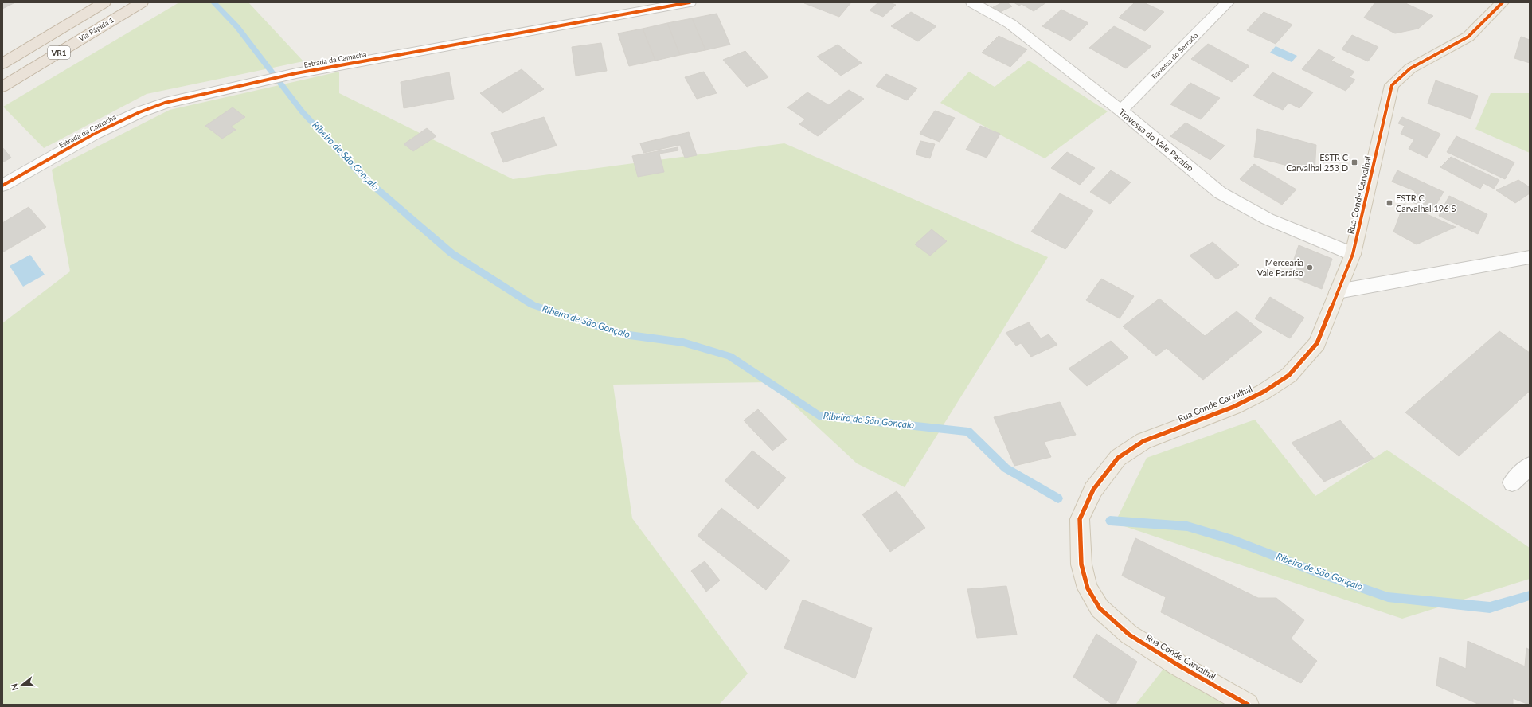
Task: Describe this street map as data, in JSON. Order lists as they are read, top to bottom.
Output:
{
  "streets": {
    "highway": ["Via Rápida 1", "VR1"],
    "main road": ["Rua Conde Carvalhal"],
    "street": ["Travessa do Serrado", "Estrada da Camacha", "Travessa do Vale Paraíso"]
  },
  "crossings": [
    ["Travessa do Serrado", "Travessa do Vale Paraíso"],
    ["Travessa do Vale Paraíso", "Rua Conde Carvalhal"]
  ],
  "water": ["Ribeiro de São Gonçalo"],
  "places": {
    "transit": ["ESTR C Carvalhal 253 D", "ESTR C Carvalhal 196 S"],
    "other": ["Mercearia Vale Paraíso"]
  },
  "north": "left"
}
